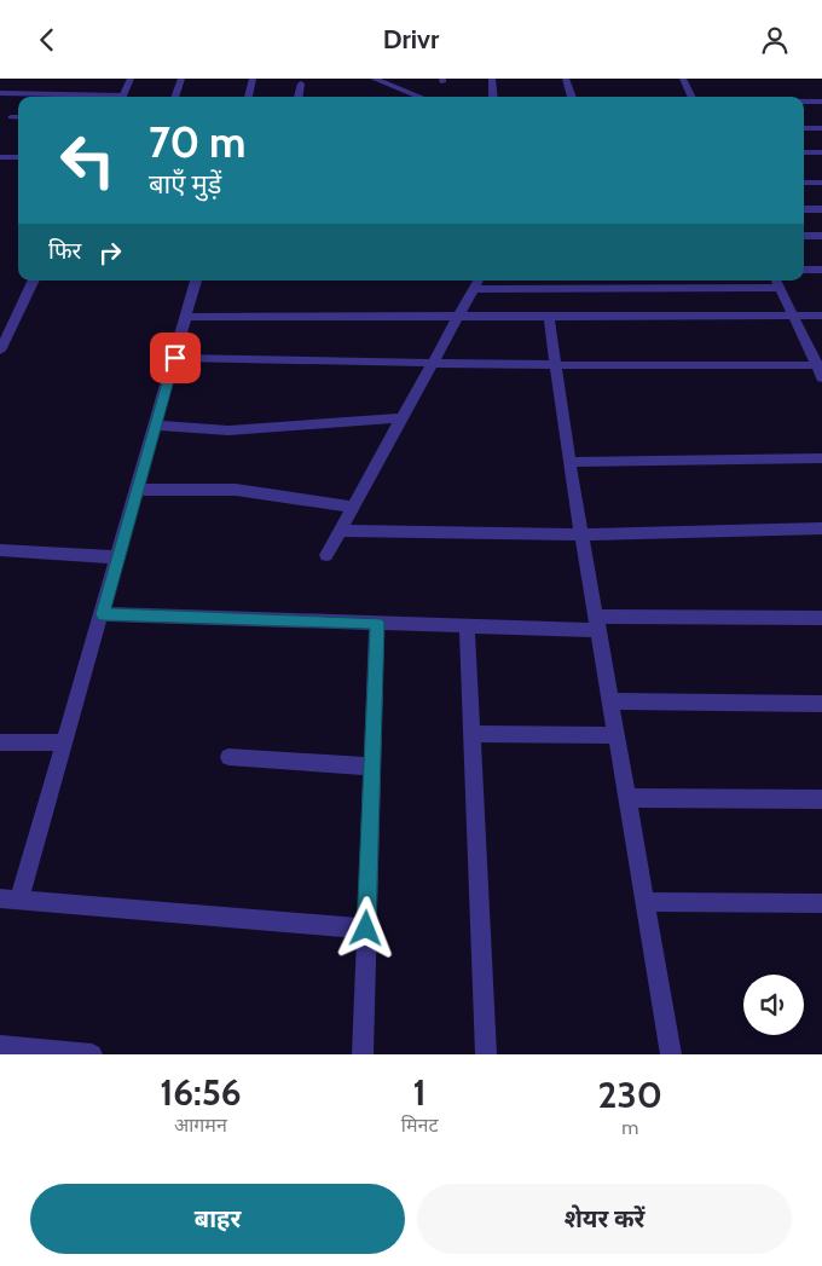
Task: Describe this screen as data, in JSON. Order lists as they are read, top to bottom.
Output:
{
  "page": {
    "header": "Drivr",
    "turn": ["70 m", "बाएँ मुड़ें"],
    "then": "फिर",
    "eta": [
      "16:56",
      "आगमन",
      "1",
      "मिनट",
      "230",
      "m"
    ],
    "buttons": ["बाहर", "शेयर करें"]
  }
}
